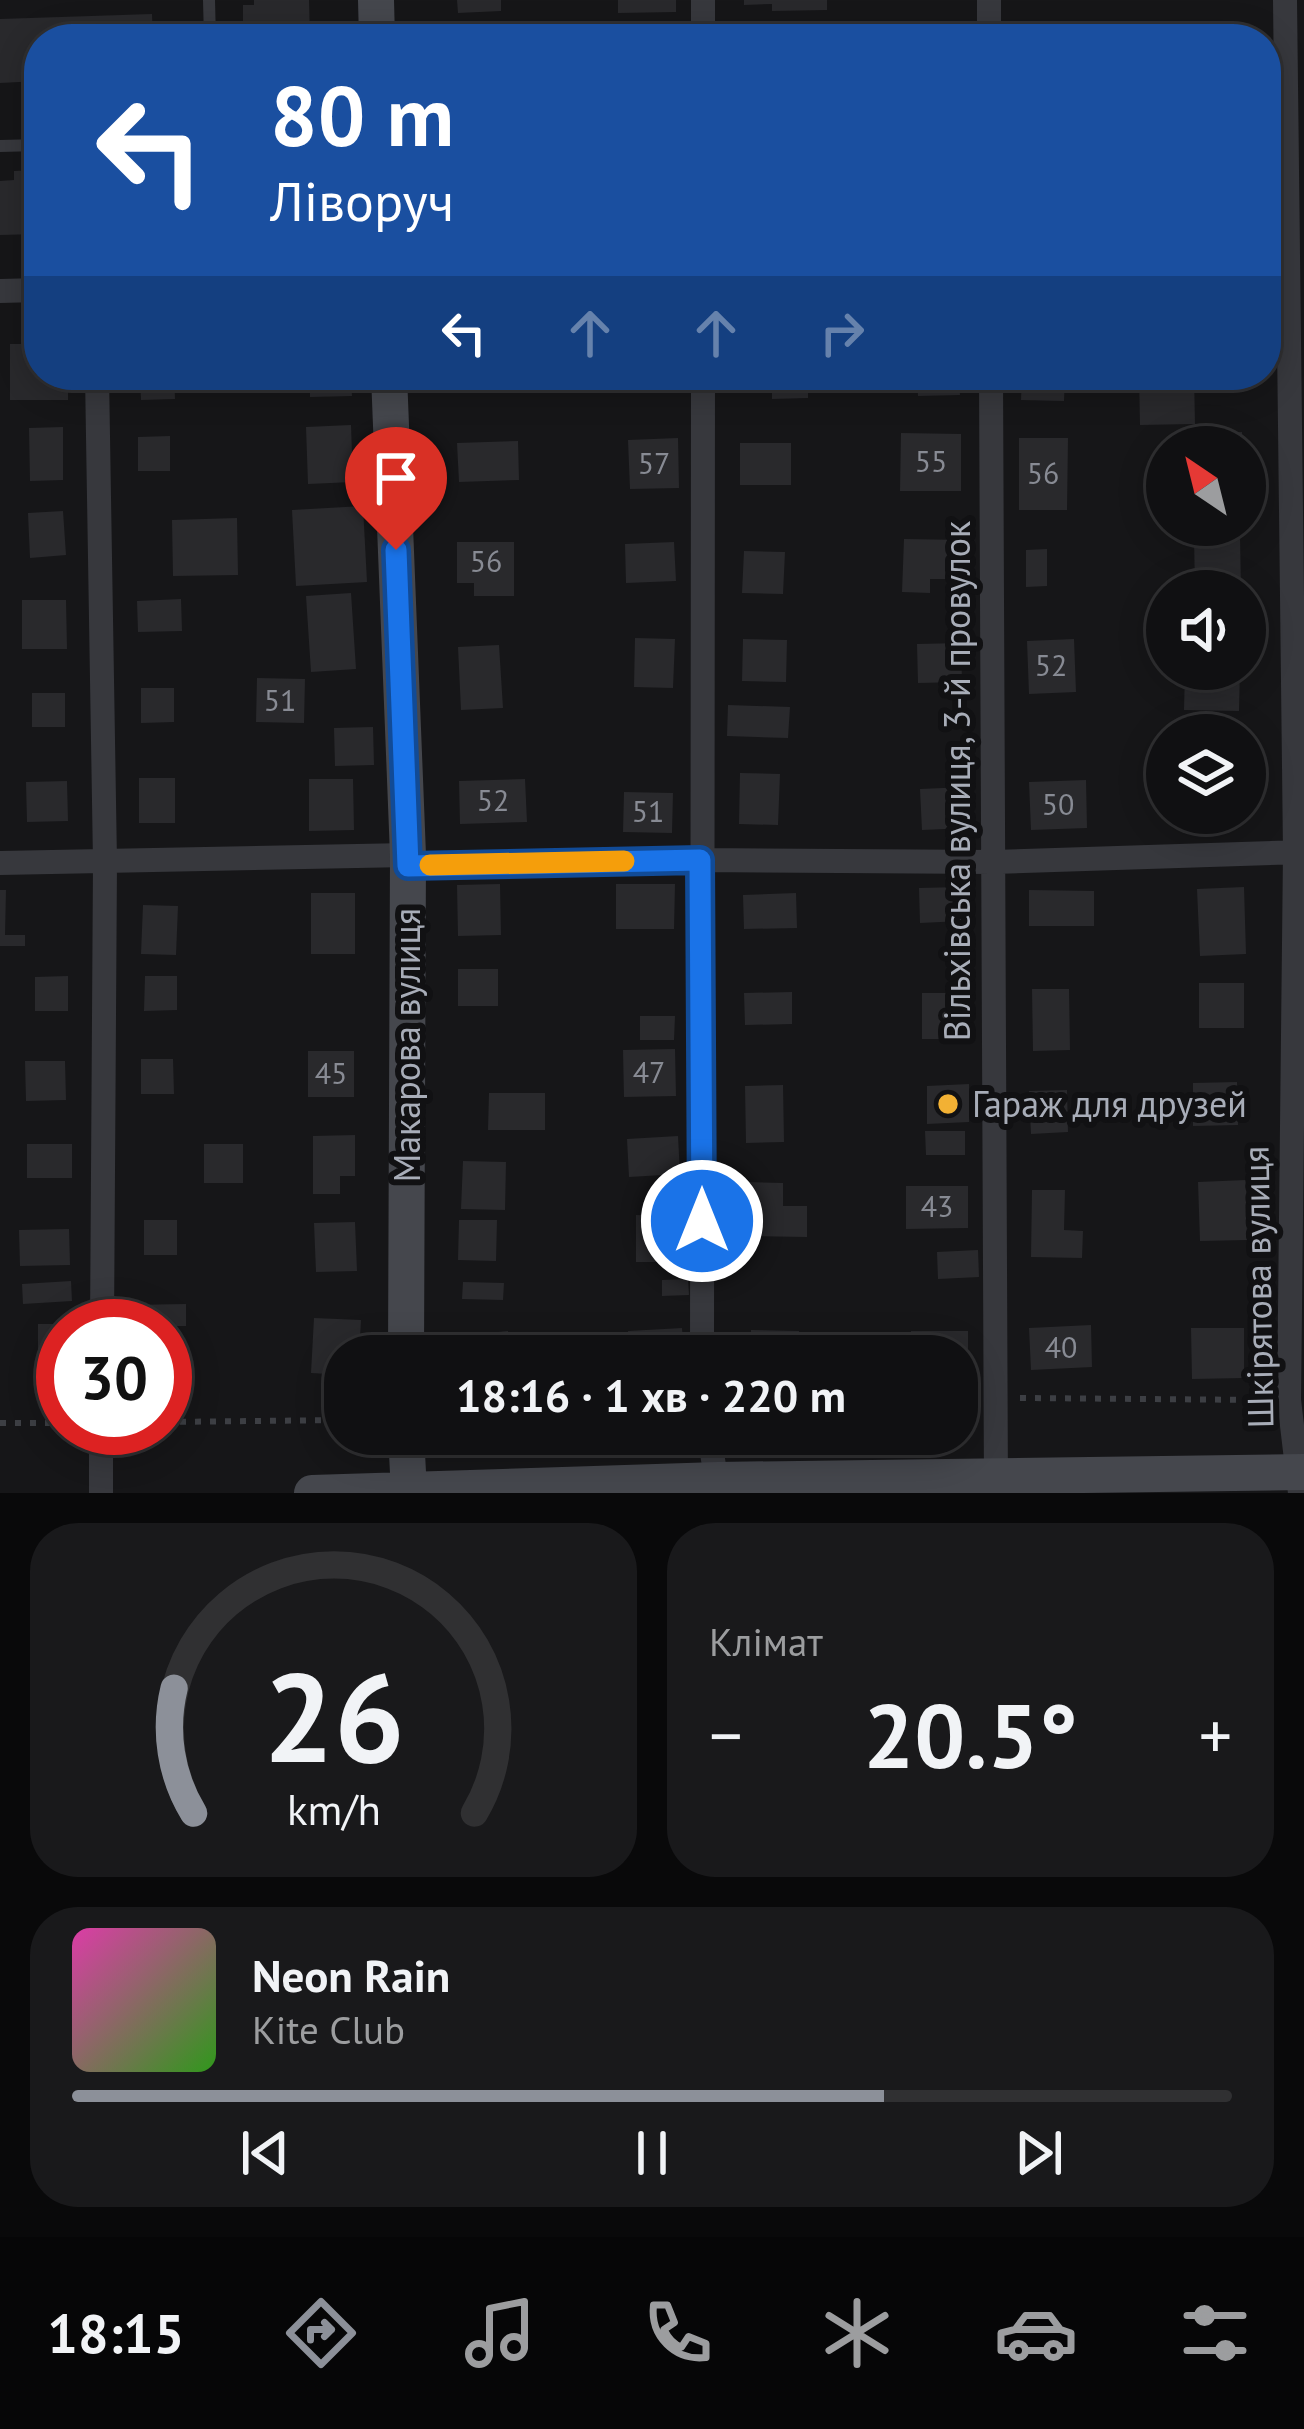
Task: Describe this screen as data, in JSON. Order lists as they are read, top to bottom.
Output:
{
  "streets": {
    "street": ["Вільхівська вулиця, 3-й провулок", "Макарова вулиця", "Шкірятова вулиця"]
  },
  "places": ["Гараж для друзей"],
  "house_numbers": [
    "55",
    "57",
    "56",
    "56",
    "52",
    "51",
    "52",
    "50",
    "51",
    "47",
    "45",
    "43",
    "40"
  ],
  "north": "top left",
  "page": {
    "turn": ["80 m", "Ліворуч"],
    "limit": "30",
    "trip": "18:16 · 1 хв · 220 m",
    "tile": "Клімат",
    "heat": ["−", "20.5°", "+"],
    "song": ["Neon Rain", "Kite Club"],
    "tabs": "18:15",
    "gauge": ["26", "km/h"]
  }
}
